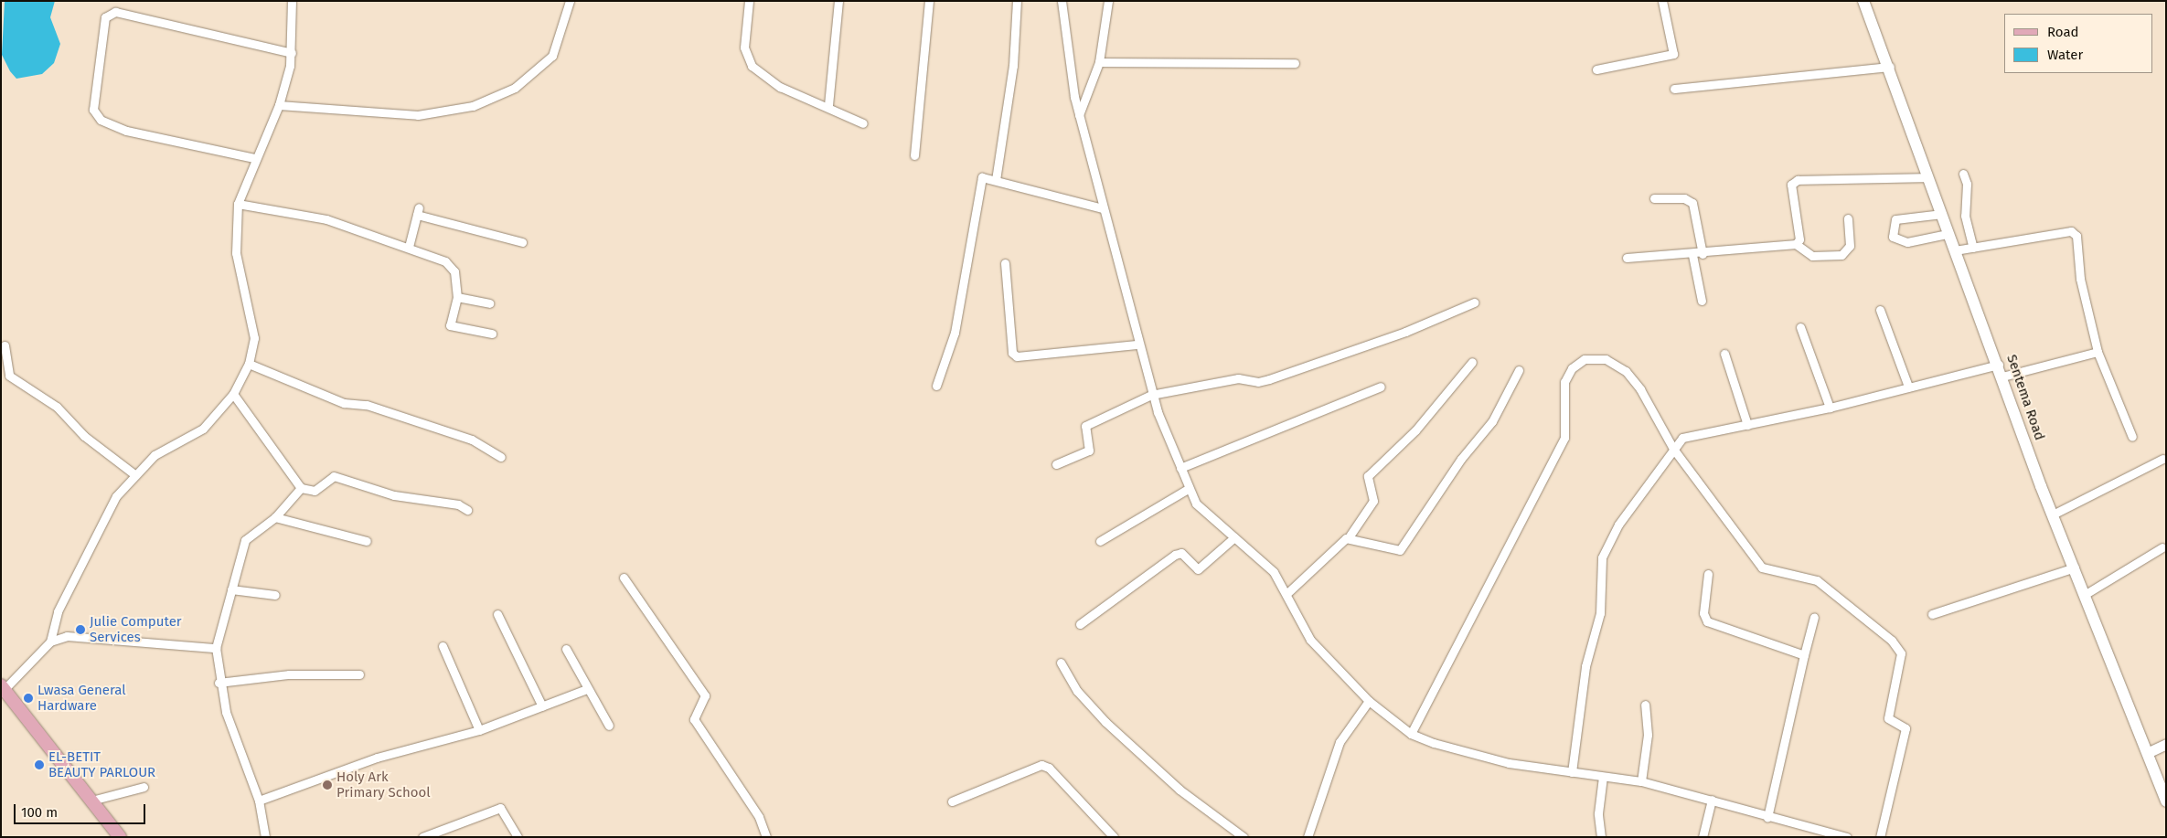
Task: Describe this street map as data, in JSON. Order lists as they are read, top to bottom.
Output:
{
  "streets": {
    "main road": ["Sentema Road"]
  },
  "places": [
    "Julie Computer Services",
    "Lwasa General Hardware",
    "EL-BETIT BEAUTY PARLOUR",
    "Holy Ark Primary School"
  ],
  "legend": ["Road", "Water"],
  "scale_bar": "100 m"
}
